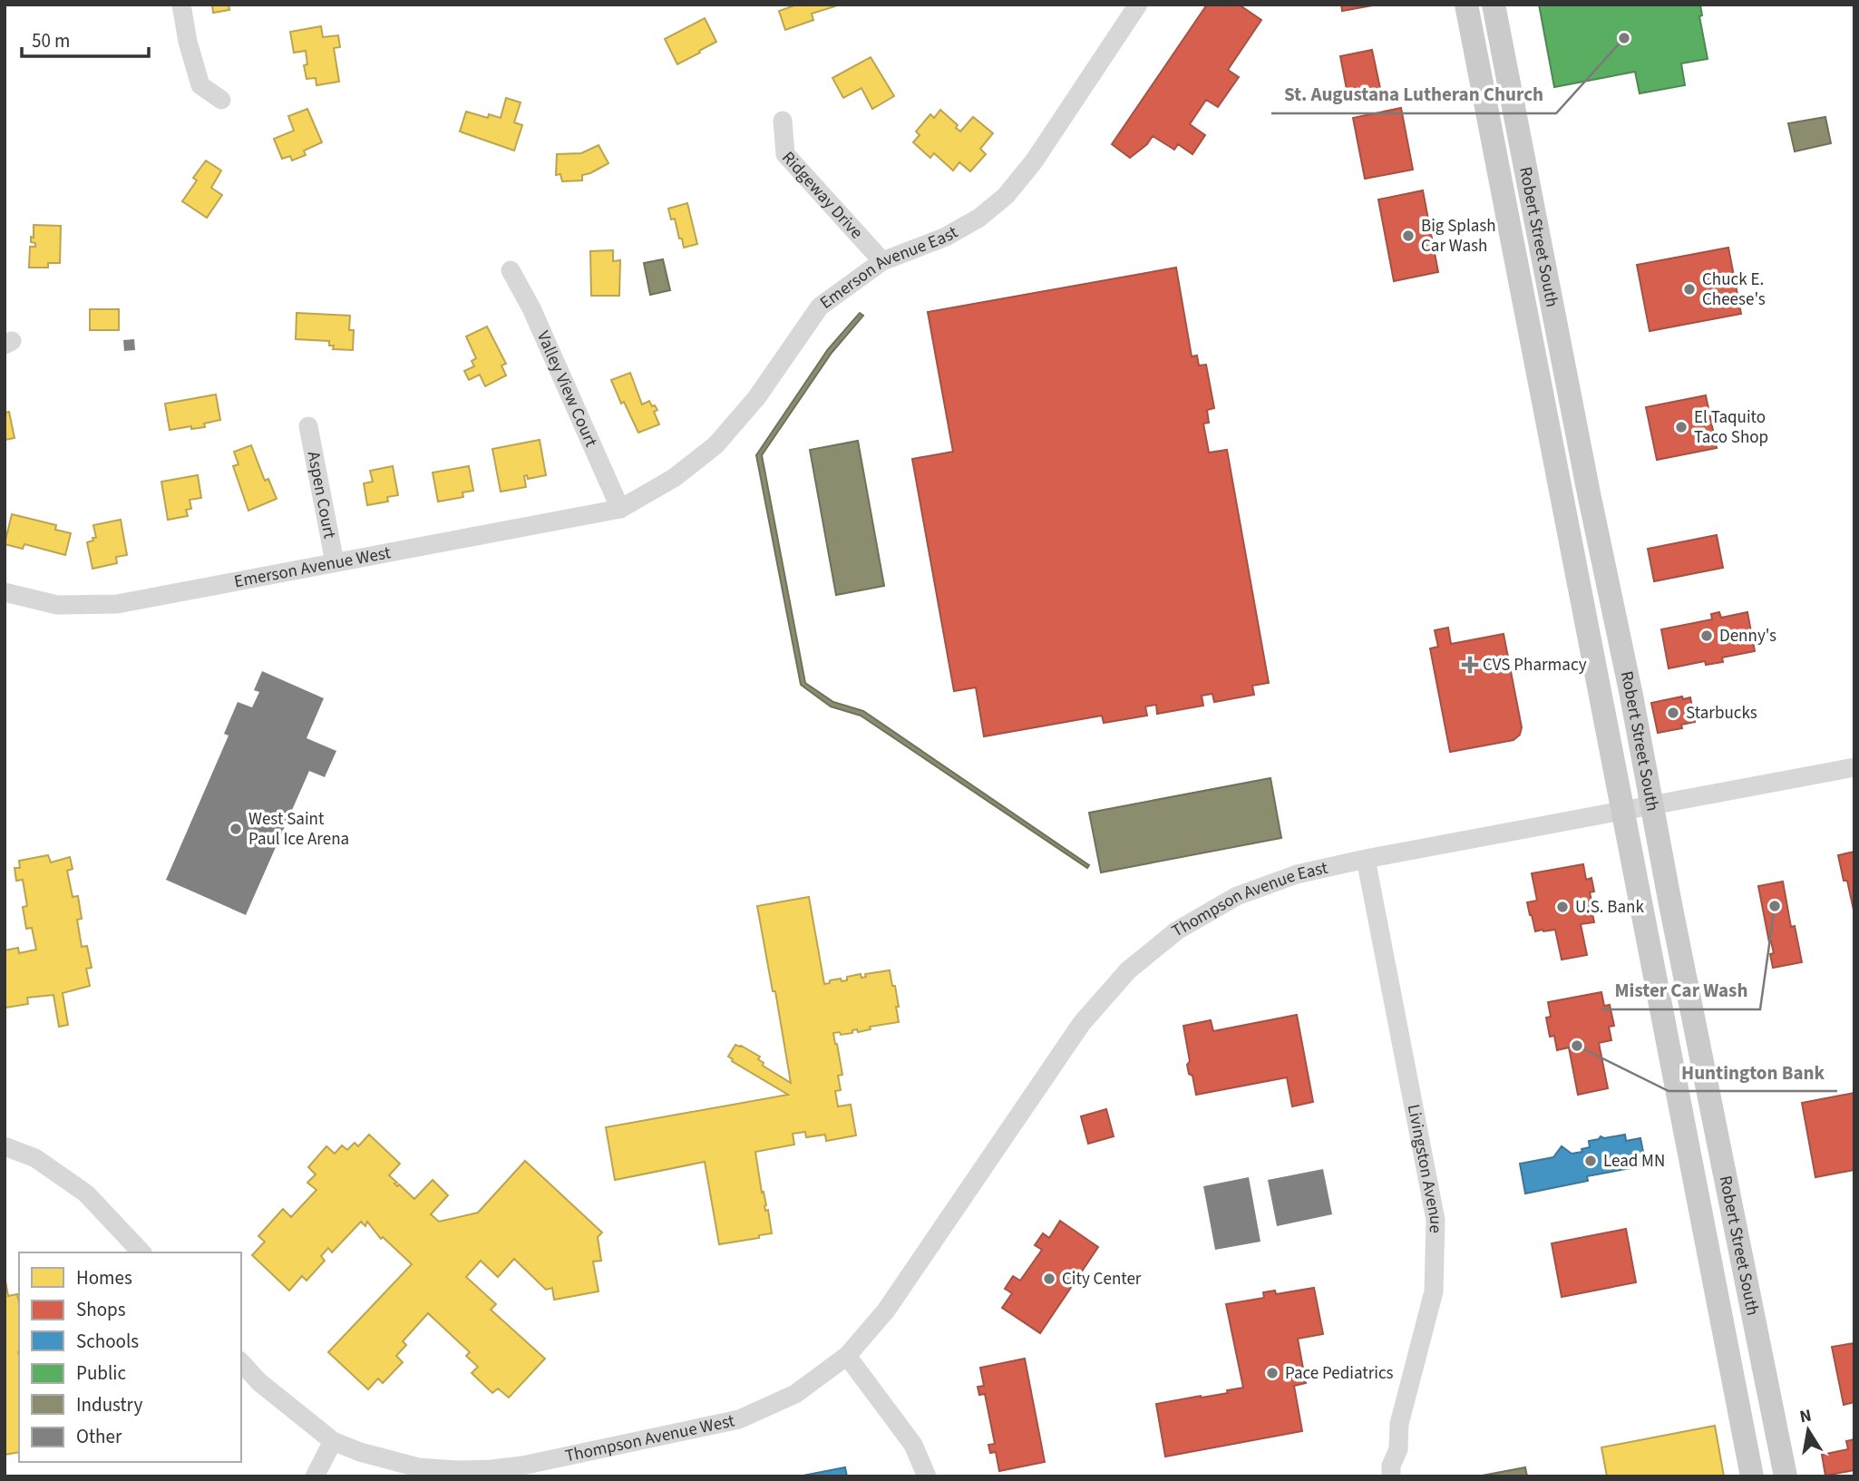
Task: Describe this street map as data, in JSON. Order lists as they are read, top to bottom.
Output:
{
  "streets": {
    "main road": ["Robert Street South"],
    "street": [
      "Ridgeway Drive",
      "Emerson Avenue East",
      "Valley View Court",
      "Aspen Court",
      "Emerson Avenue West",
      "Thompson Avenue East",
      "Livingston Avenue",
      "Thompson Avenue West"
    ]
  },
  "crossings": [
    ["Ridgeway Drive", "Emerson Avenue East"],
    ["Robert Street South", "Thompson Avenue East"],
    ["Emerson Avenue East", "Valley View Court"],
    ["Emerson Avenue East", "Emerson Avenue West"],
    ["Valley View Court", "Emerson Avenue West"],
    ["Aspen Court", "Emerson Avenue West"],
    ["Thompson Avenue East", "Livingston Avenue"],
    ["Thompson Avenue East", "Thompson Avenue West"]
  ],
  "places": {
    "other": [
      "St. Augustana Lutheran Church",
      "Big Splash Car Wash",
      "Chuck E. Cheese's",
      "El Taquito Taco Shop",
      "Denny's",
      "Starbucks",
      "West Saint Paul Ice Arena",
      "Mister Car Wash",
      "U.S. Bank",
      "Huntington Bank",
      "Lead MN",
      "City Center",
      "Pace Pediatrics"
    ],
    "health": ["CVS Pharmacy"]
  },
  "legend": [
    "Homes",
    "Shops",
    "Schools",
    "Public",
    "Industry",
    "Other"
  ],
  "scale_bar": "50 m",
  "north": "top"
}
